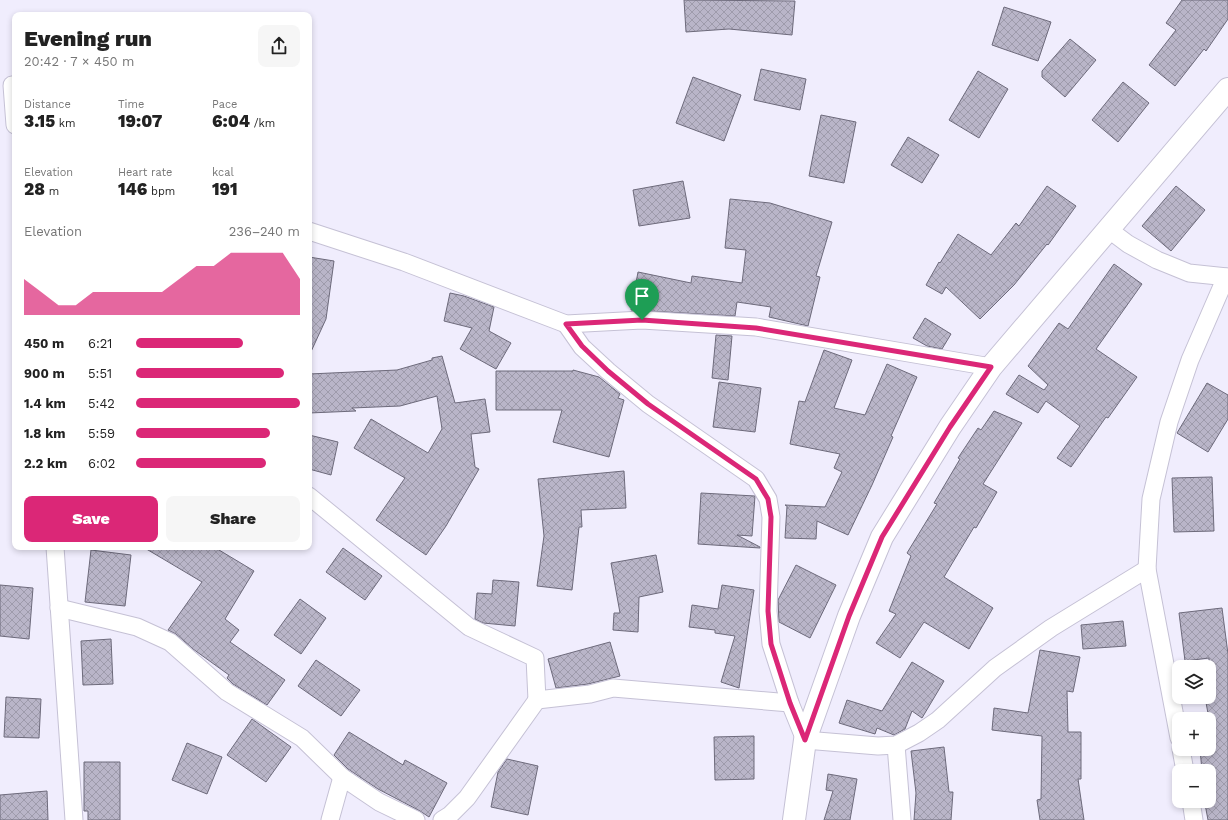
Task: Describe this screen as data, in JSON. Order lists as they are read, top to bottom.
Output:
{
  "page": {
    "heading": ["Evening run", "20:42 · 7 × 450 m"],
    "stats": [
      ["Distance", "3.15 km"],
      ["Time", "19:07"],
      ["Pace", "6:04 /km"],
      ["Elevation", "28 m"],
      ["Heart rate", "146 bpm"],
      ["kcal", "191"]
    ],
    "chart": ["Elevation", "236–240 m"],
    "list": [
      {
        "name": "450 m",
        "note": "6:21"
      },
      {
        "name": "900 m",
        "note": "5:51"
      },
      {
        "name": "1.4 km",
        "note": "5:42"
      },
      {
        "name": "1.8 km",
        "note": "5:59"
      },
      {
        "name": "2.2 km",
        "note": "6:02"
      }
    ],
    "buttons": ["Save", "Share"],
    "map_buttons": ["+", "−"]
  }
}
